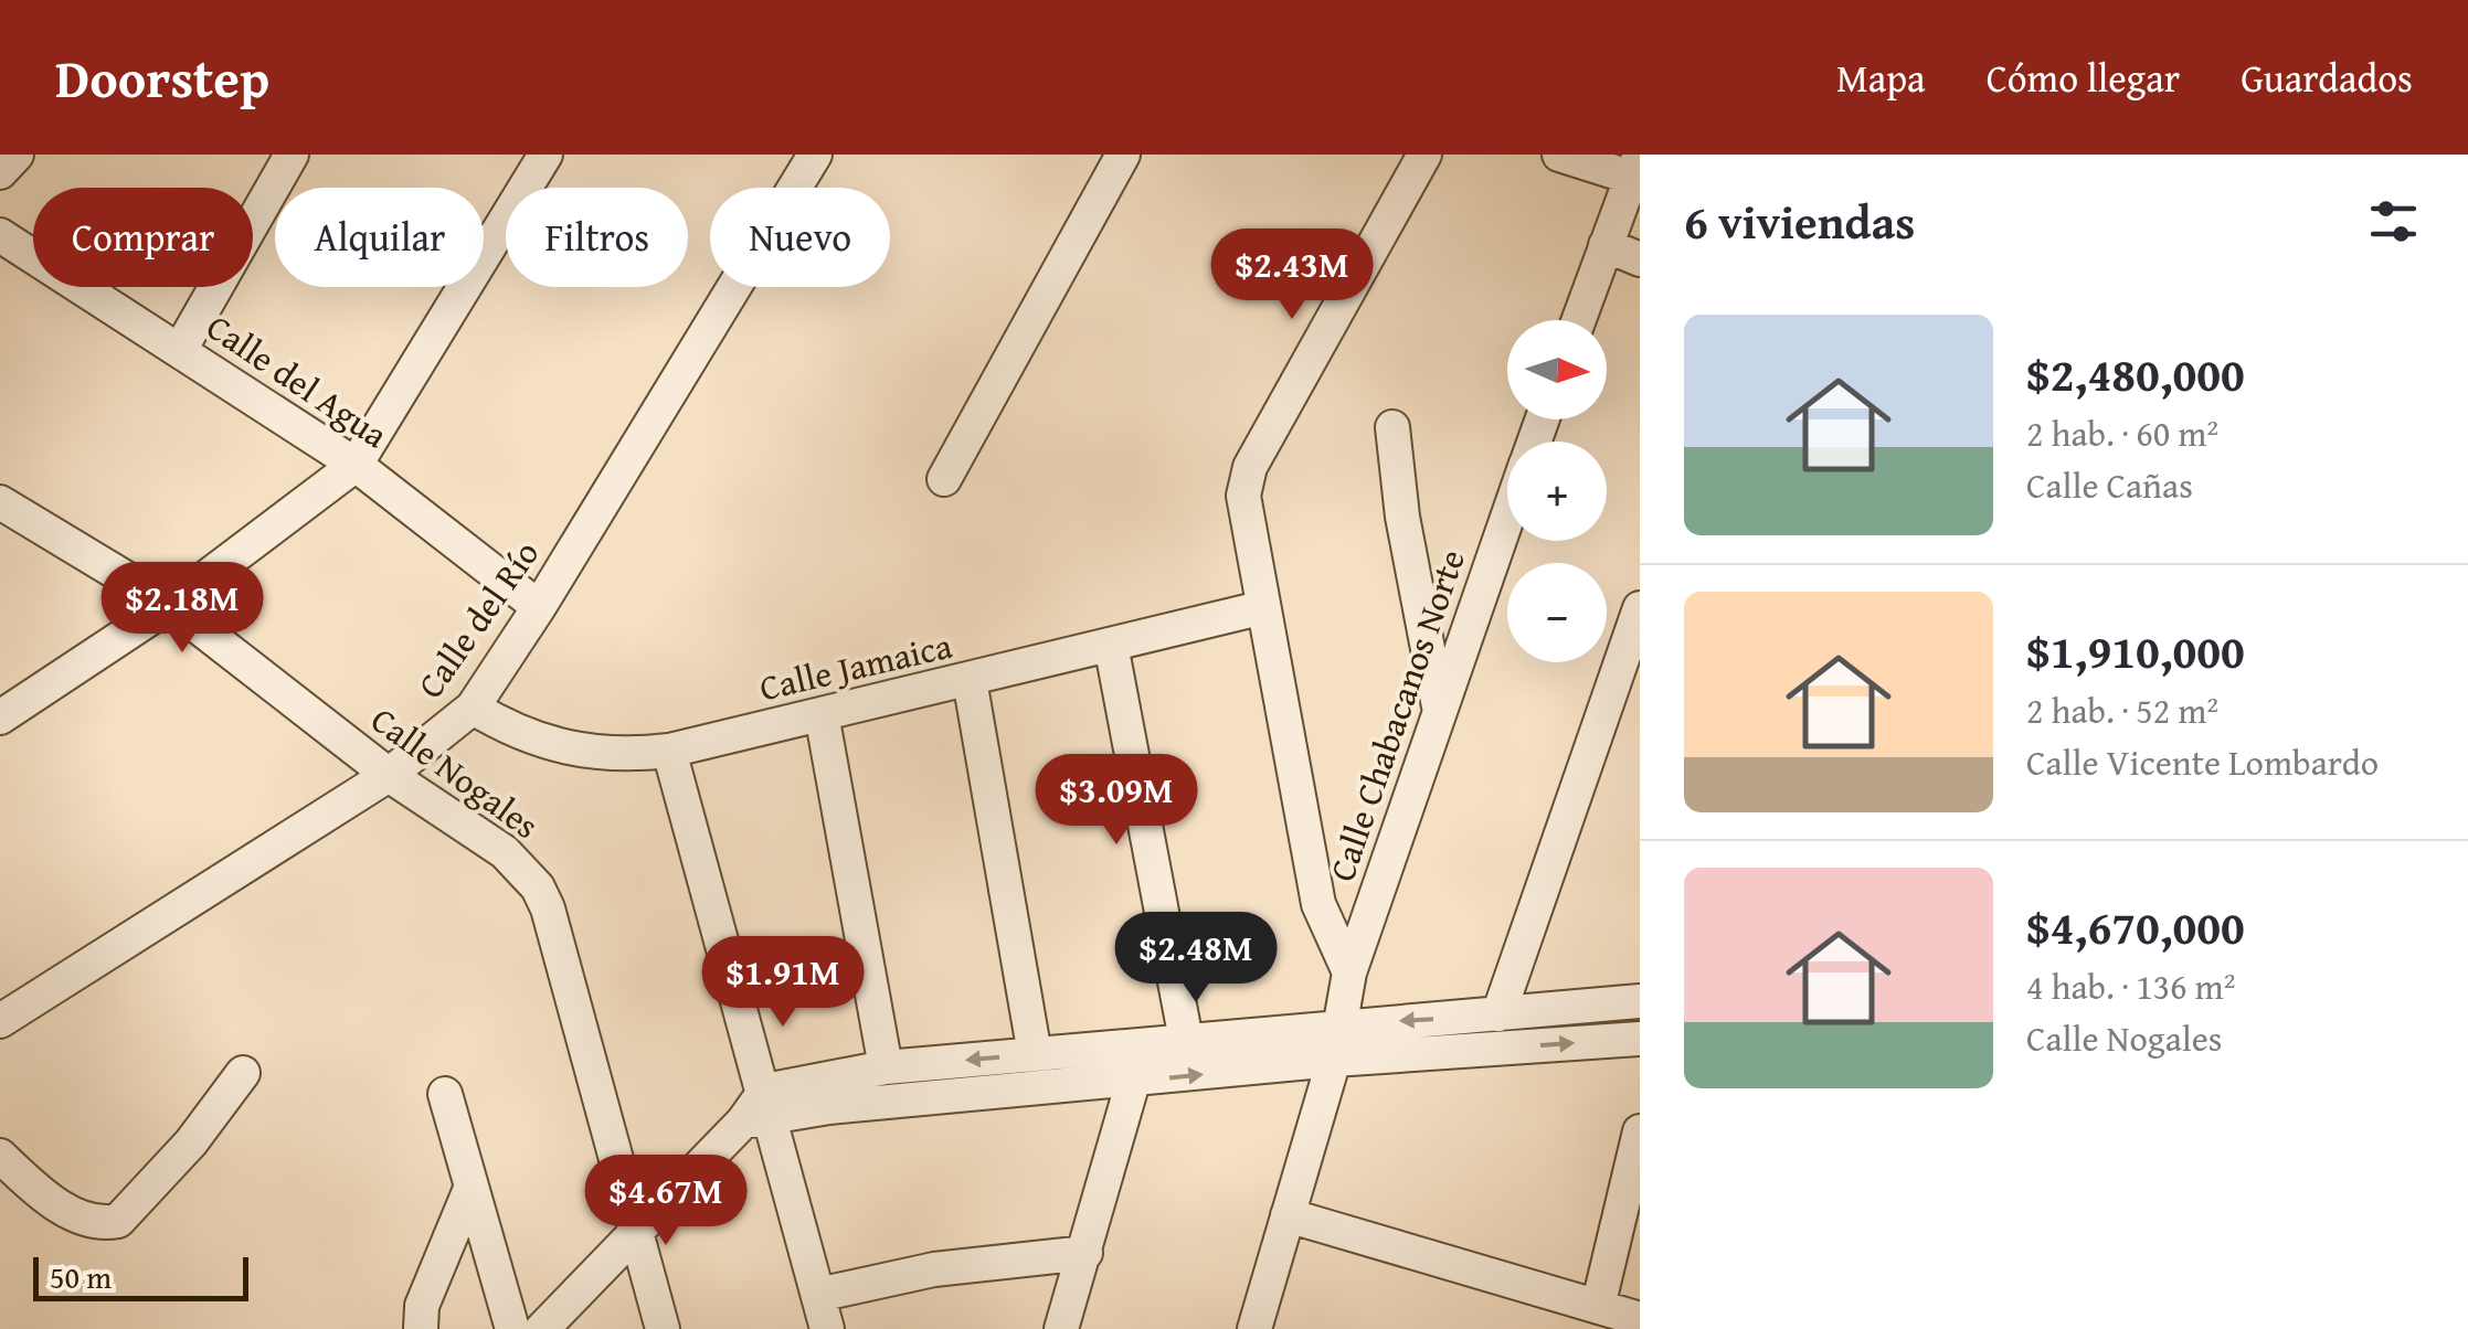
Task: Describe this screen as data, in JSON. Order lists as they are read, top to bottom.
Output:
{
  "streets": {
    "street": [
      "Calle del Agua",
      "Calle del Río",
      "Calle Jamaica",
      "Calle Chabacanos Norte",
      "Calle Nogales"
    ]
  },
  "crossings": [
    ["Calle del Agua", "Calle del Río"],
    ["Calle del Río", "Calle Jamaica"],
    ["Calle del Río", "Calle Nogales"]
  ],
  "scale_bar": "50 m",
  "north": "right",
  "page": {
    "header": "Doorstep",
    "nav": ["Mapa", "Cómo llegar", "Guardados"],
    "heading": "6 viviendas",
    "chip": [
      "Comprar",
      "Alquilar",
      "Filtros",
      "Nuevo"
    ],
    "price": [
      "$2.43M",
      "$2.18M",
      "$3.09M",
      "$2.48M",
      "$1.91M",
      "$4.67M"
    ],
    "list": [
      {
        "name": "$2,480,000",
        "note": "2 hab. · 60 m² · Calle Cañas"
      },
      {
        "name": "$1,910,000",
        "note": "2 hab. · 52 m² · Calle Vicente Lombardo"
      },
      {
        "name": "$4,670,000",
        "note": "4 hab. · 136 m² · Calle Nogales"
      }
    ],
    "map_buttons": ["+", "−"],
    "scale": "50 m"
  }
}
